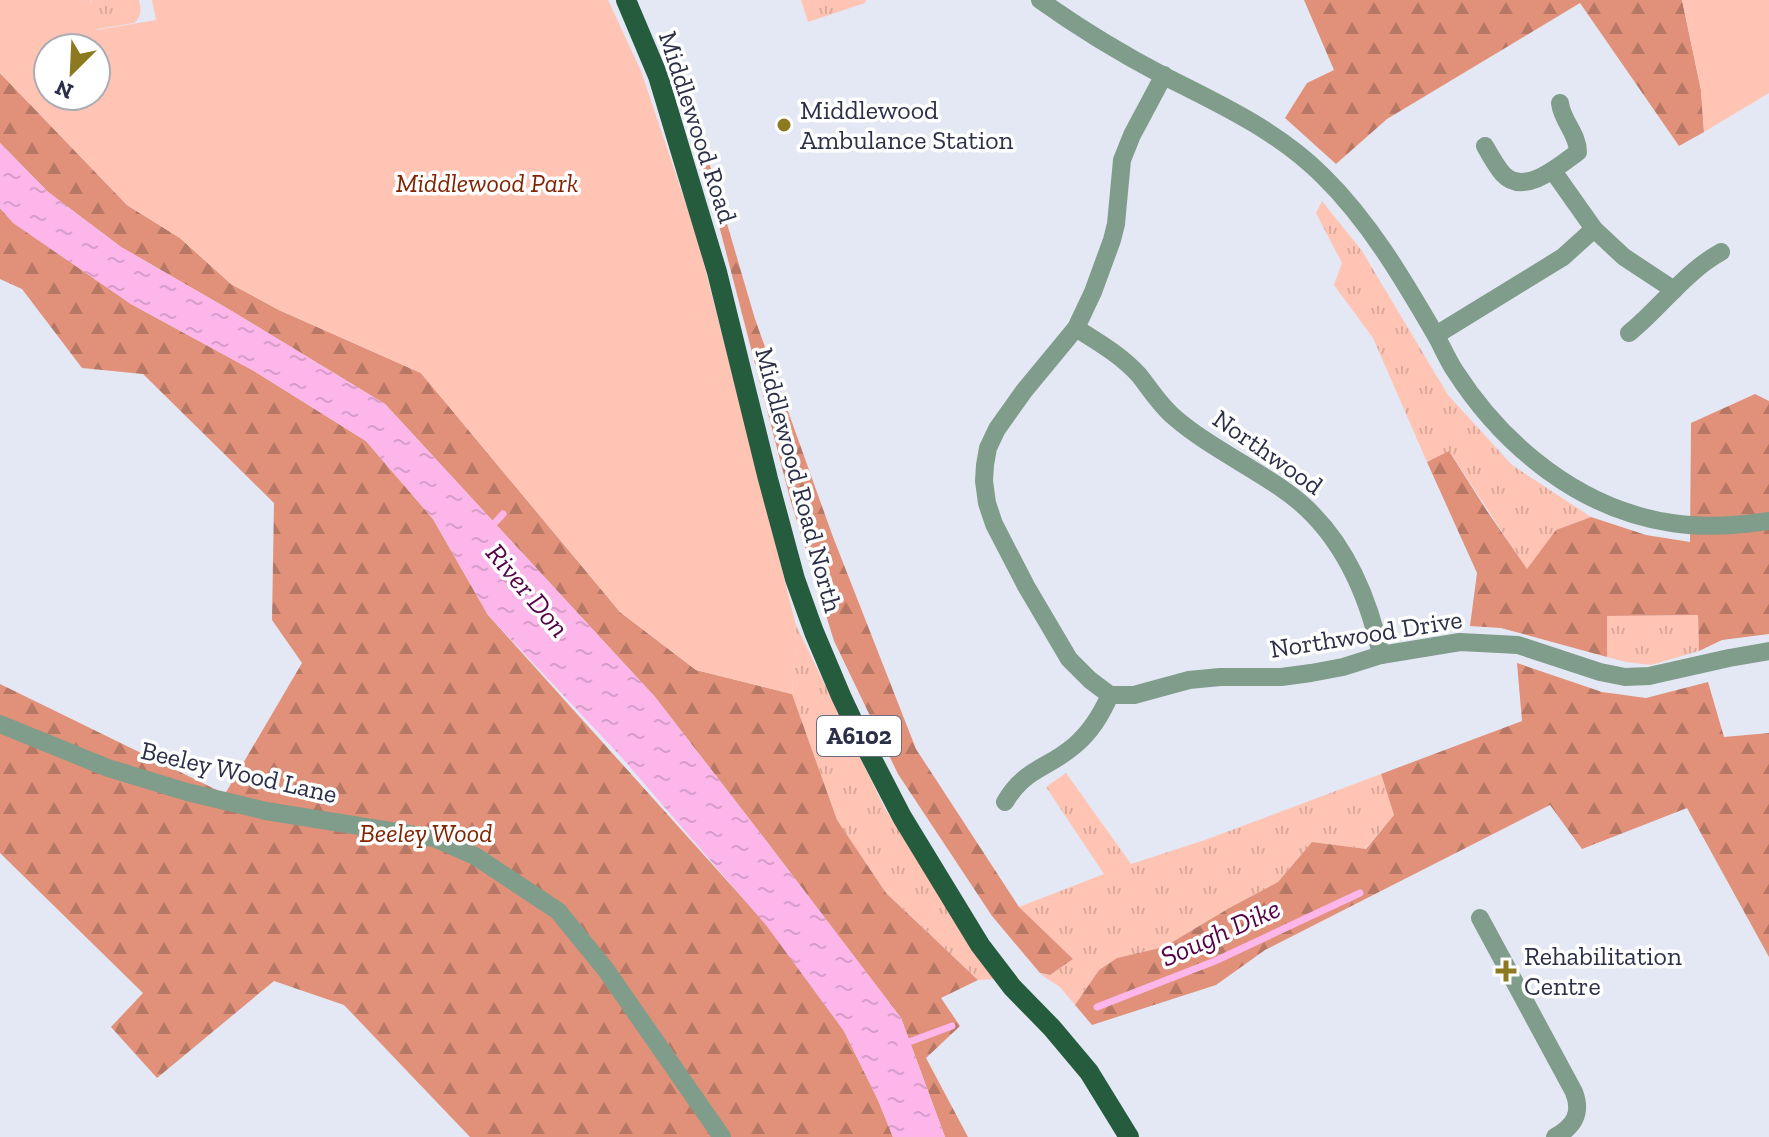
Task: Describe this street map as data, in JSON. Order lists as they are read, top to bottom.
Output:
{
  "streets": {
    "main road": ["Middlewood Road", "Middlewood Road North", "A6102"],
    "street": ["Northwood", "Northwood Drive", "Beeley Wood Lane"]
  },
  "crossings": [
    ["Middlewood Road", "Middlewood Road North"],
    ["Northwood", "Northwood Drive"]
  ],
  "water": ["River Don", "Sough Dike"],
  "parks": ["Middlewood Park", "Beeley Wood"],
  "places": {
    "other": ["Middlewood Ambulance Station"],
    "health": ["Rehabilitation Centre"]
  },
  "north": "bottom left"
}
